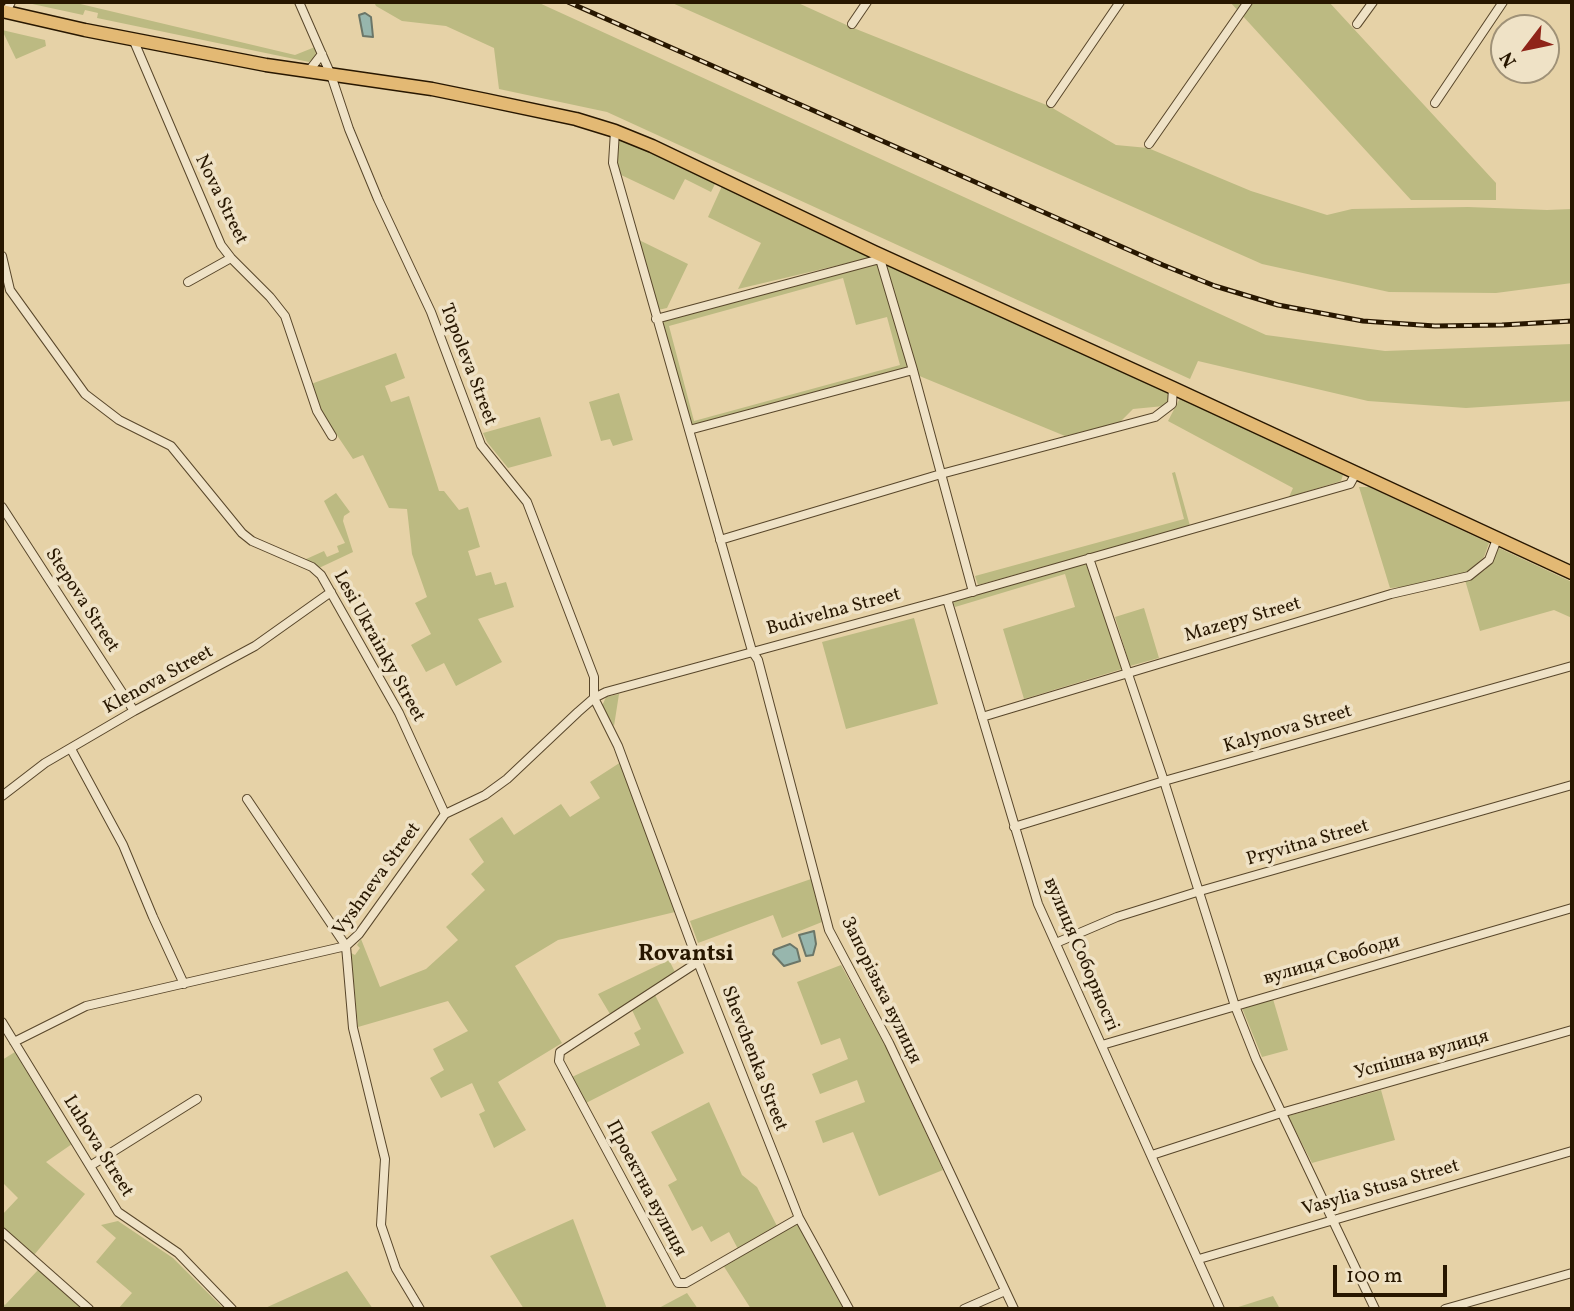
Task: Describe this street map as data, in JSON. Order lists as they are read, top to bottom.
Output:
{
  "streets": {
    "street": [
      "Nova Street",
      "Topoleva Street",
      "Stepova Street",
      "Budivelna Street",
      "Mazepy Street",
      "Lesi Ukrainky Street",
      "Klenova Street",
      "Kalynova Street",
      "Pryvitna Street",
      "Vyshneva Street",
      "вулиця Соборності",
      "вулиця Свободи",
      "Запорізька вулиця",
      "Успішна вулиця",
      "Shevchenka Street",
      "Luhova Street",
      "Проектна вулиця",
      "Vasylia Stusa Street"
    ]
  },
  "crossings": [
    ["Topoleva Street", "Vyshneva Street"],
    ["Topoleva Street", "Shevchenka Street"],
    ["Stepova Street", "Klenova Street"],
    ["Budivelna Street", "Vyshneva Street"],
    ["Budivelna Street", "вулиця Соборності"],
    ["Budivelna Street", "Запорізька вулиця"],
    ["Mazepy Street", "вулиця Соборності"],
    ["Lesi Ukrainky Street", "Klenova Street"],
    ["Lesi Ukrainky Street", "Vyshneva Street"],
    ["Kalynova Street", "вулиця Соборності"],
    ["Pryvitna Street", "вулиця Соборності"],
    ["Vyshneva Street", "Запорізька вулиця"],
    ["Vyshneva Street", "Shevchenka Street"],
    ["вулиця Соборності", "вулиця Свободи"],
    ["вулиця Соборності", "Успішна вулиця"],
    ["вулиця Соборності", "Vasylia Stusa Street"],
    ["Shevchenka Street", "Проектна вулиця"]
  ],
  "districts": ["Rovantsi"],
  "scale_bar": "100 m",
  "north": "bottom left"
}
